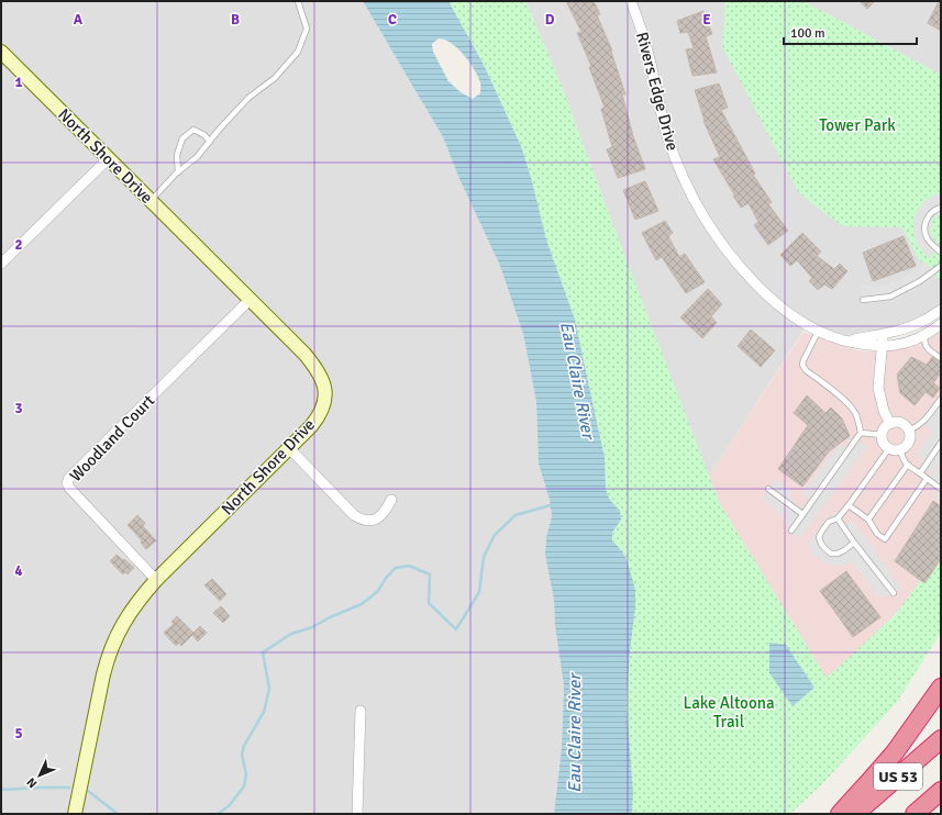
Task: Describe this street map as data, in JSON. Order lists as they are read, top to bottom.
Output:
{
  "streets": {
    "highway": ["US 53"],
    "street": ["Rivers Edge Drive", "North Shore Drive", "Woodland Court"]
  },
  "crossings": [
    ["North Shore Drive", "Woodland Court"]
  ],
  "water": ["Eau Claire River"],
  "parks": ["Tower Park", "Lake Altoona Trail"],
  "scale_bar": "100 m",
  "north": "bottom left",
  "grid": {
    "columns": [
      "A",
      "B",
      "C",
      "D",
      "E"
    ],
    "rows": [
      "1",
      "2",
      "3",
      "4",
      "5"
    ]
  }
}
